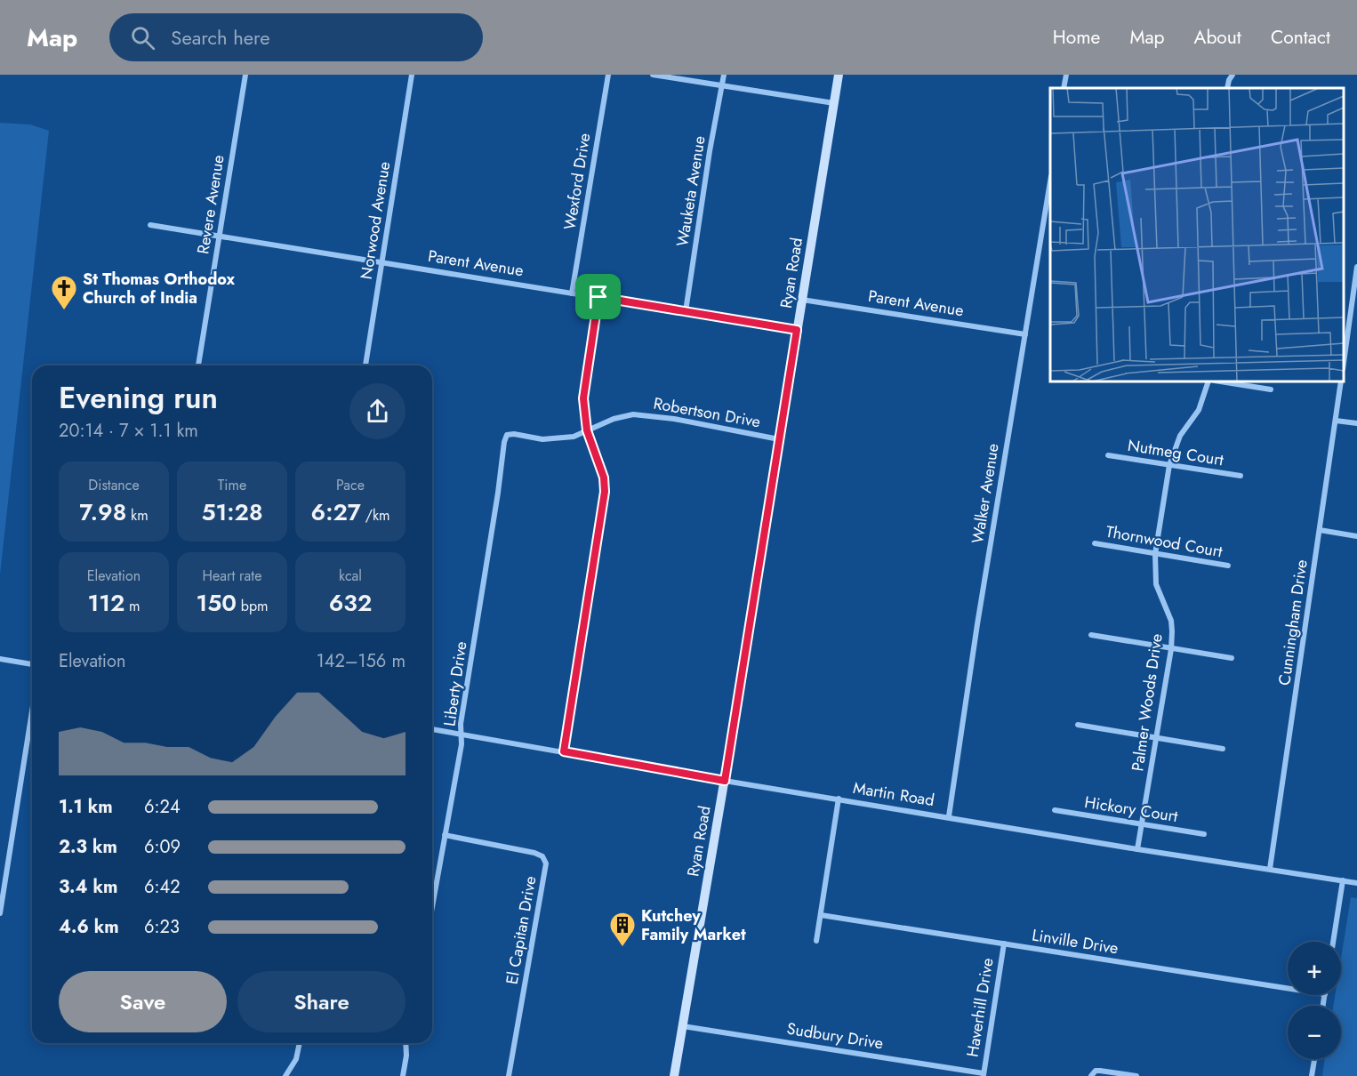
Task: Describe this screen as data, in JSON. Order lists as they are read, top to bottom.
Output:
{
  "streets": {
    "main road": ["Ryan Road"],
    "street": [
      "Wexford Drive",
      "Wauketa Avenue",
      "Revere Avenue",
      "Norwood Avenue",
      "Parent Avenue",
      "Robertson Drive",
      "Nutmeg Court",
      "Walker Avenue",
      "Thornwood Court",
      "Cunningham Drive",
      "Liberty Drive",
      "Palmer Woods Drive",
      "Martin Road",
      "Hickory Court",
      "El Capitan Drive",
      "Linville Drive",
      "Haverhill Drive",
      "Sudbury Drive"
    ]
  },
  "crossings": [
    ["Wexford Drive", "Parent Avenue"],
    ["Wauketa Avenue", "Parent Avenue"],
    ["Revere Avenue", "Parent Avenue"],
    ["Norwood Avenue", "Parent Avenue"],
    ["Parent Avenue", "Ryan Road"],
    ["Parent Avenue", "Walker Avenue"],
    ["Ryan Road", "Robertson Drive"],
    ["Ryan Road", "Martin Road"],
    ["Ryan Road", "Sudbury Drive"],
    ["Robertson Drive", "Liberty Drive"],
    ["Nutmeg Court", "Palmer Woods Drive"],
    ["Walker Avenue", "Martin Road"],
    ["Thornwood Court", "Palmer Woods Drive"],
    ["Cunningham Drive", "Martin Road"],
    ["Liberty Drive", "Martin Road"],
    ["Liberty Drive", "El Capitan Drive"],
    ["Palmer Woods Drive", "Martin Road"],
    ["Palmer Woods Drive", "Hickory Court"],
    ["Linville Drive", "Haverhill Drive"],
    ["Haverhill Drive", "Sudbury Drive"]
  ],
  "places": {
    "church": ["St Thomas Orthodox Church of India"],
    "building": ["Kutchey Family Market"]
  },
  "page": {
    "header": "Map",
    "search": "Search here",
    "nav": [
      "Home",
      "Map",
      "About",
      "Contact"
    ],
    "heading": ["Evening run", "20:14 · 7 × 1.1 km"],
    "stats": [
      ["Distance", "7.98 km"],
      ["Time", "51:28"],
      ["Pace", "6:27 /km"],
      ["Elevation", "112 m"],
      ["Heart rate", "150 bpm"],
      ["kcal", "632"]
    ],
    "chart": ["Elevation", "142–156 m"],
    "list": [
      {
        "name": "1.1 km",
        "note": "6:24"
      },
      {
        "name": "2.3 km",
        "note": "6:09"
      },
      {
        "name": "3.4 km",
        "note": "6:42"
      },
      {
        "name": "4.6 km",
        "note": "6:23"
      }
    ],
    "map_buttons": ["+", "−"],
    "buttons": ["Save", "Share"]
  }
}
